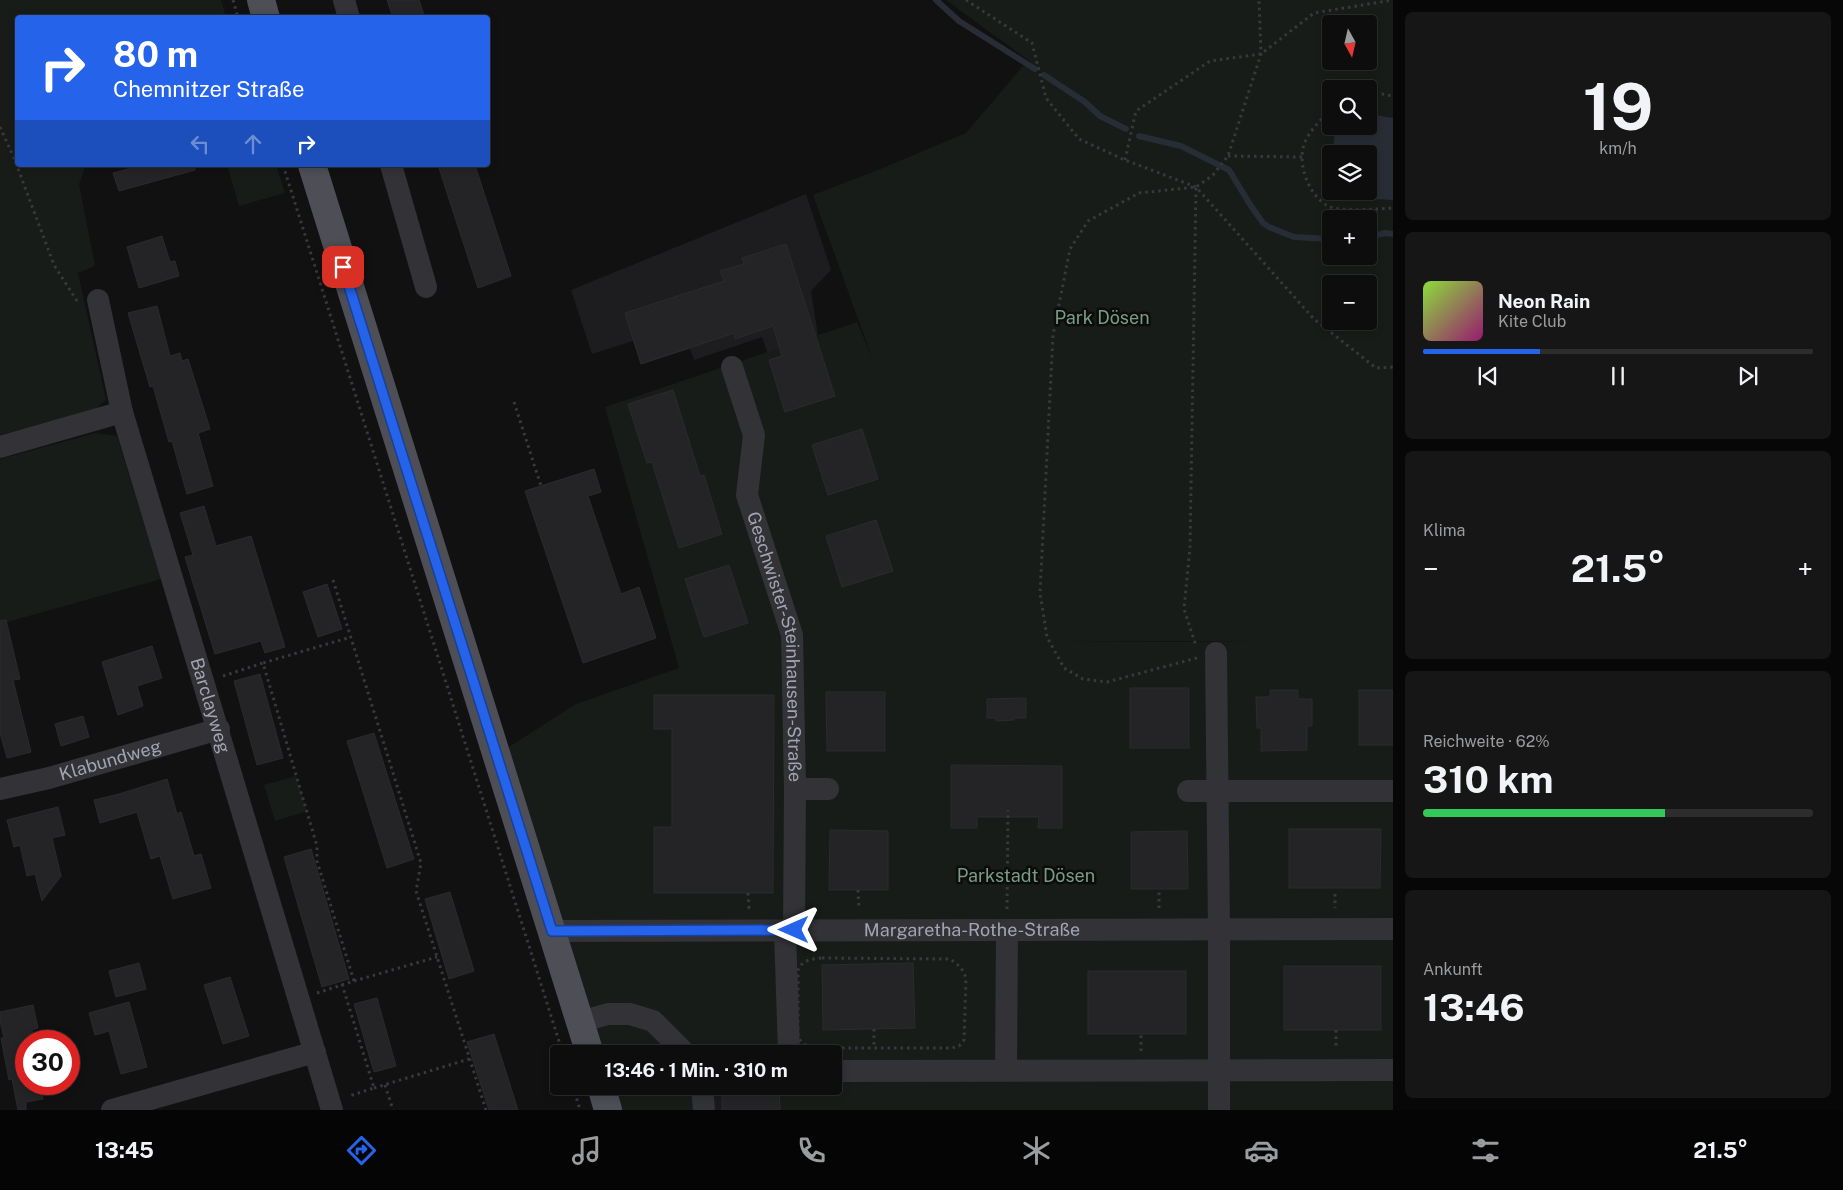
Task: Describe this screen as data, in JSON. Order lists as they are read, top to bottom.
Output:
{
  "streets": {
    "street": [
      "Geschwister-Steinhausen-Straße",
      "Barclayweg",
      "Klabundweg",
      "Margaretha-Rothe-Straße"
    ]
  },
  "crossings": [
    ["Geschwister-Steinhausen-Straße", "Margaretha-Rothe-Straße"],
    ["Barclayweg", "Klabundweg"]
  ],
  "parks": ["Park Dösen", "Parkstadt Dösen"],
  "north": "bottom",
  "page": {
    "tile": [
      ["19", "km/h"],
      "Klima",
      ["Reichweite · 62%", "310 km"],
      ["Ankunft", "13:46"]
    ],
    "map_buttons": ["+", "−"],
    "turn": ["80 m", "Chemnitzer Straße"],
    "song": ["Neon Rain", "Kite Club"],
    "heat": ["−", "21.5°", "+"],
    "limit": "30",
    "trip": "13:46 · 1 Min. · 310 m",
    "tabs": ["13:45", "21.5°"]
  }
}
